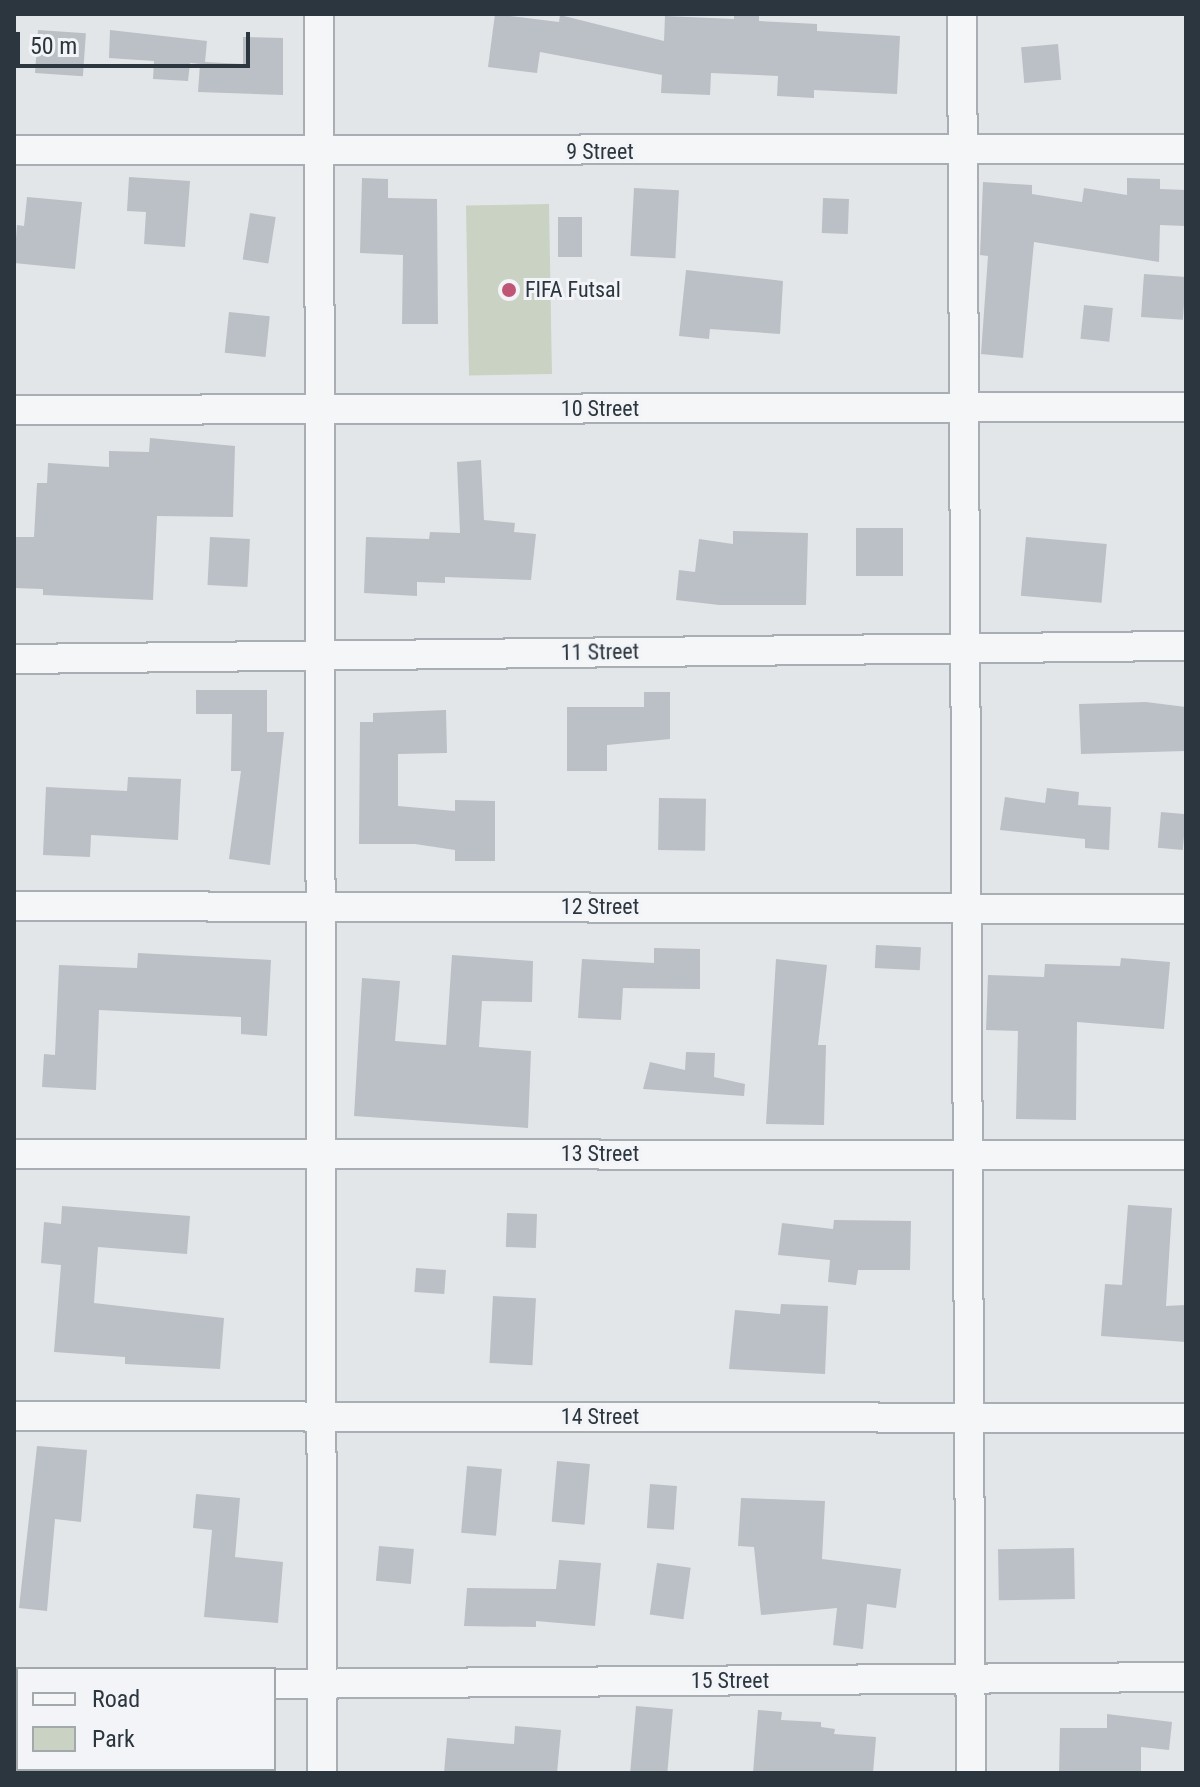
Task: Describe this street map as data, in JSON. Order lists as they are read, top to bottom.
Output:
{
  "streets": {
    "street": [
      "9 Street",
      "10 Street",
      "11 Street",
      "12 Street",
      "13 Street",
      "14 Street",
      "15 Street"
    ]
  },
  "places": ["FIFA Futsal"],
  "legend": ["Road", "Park"],
  "scale_bar": "50 m"
}
